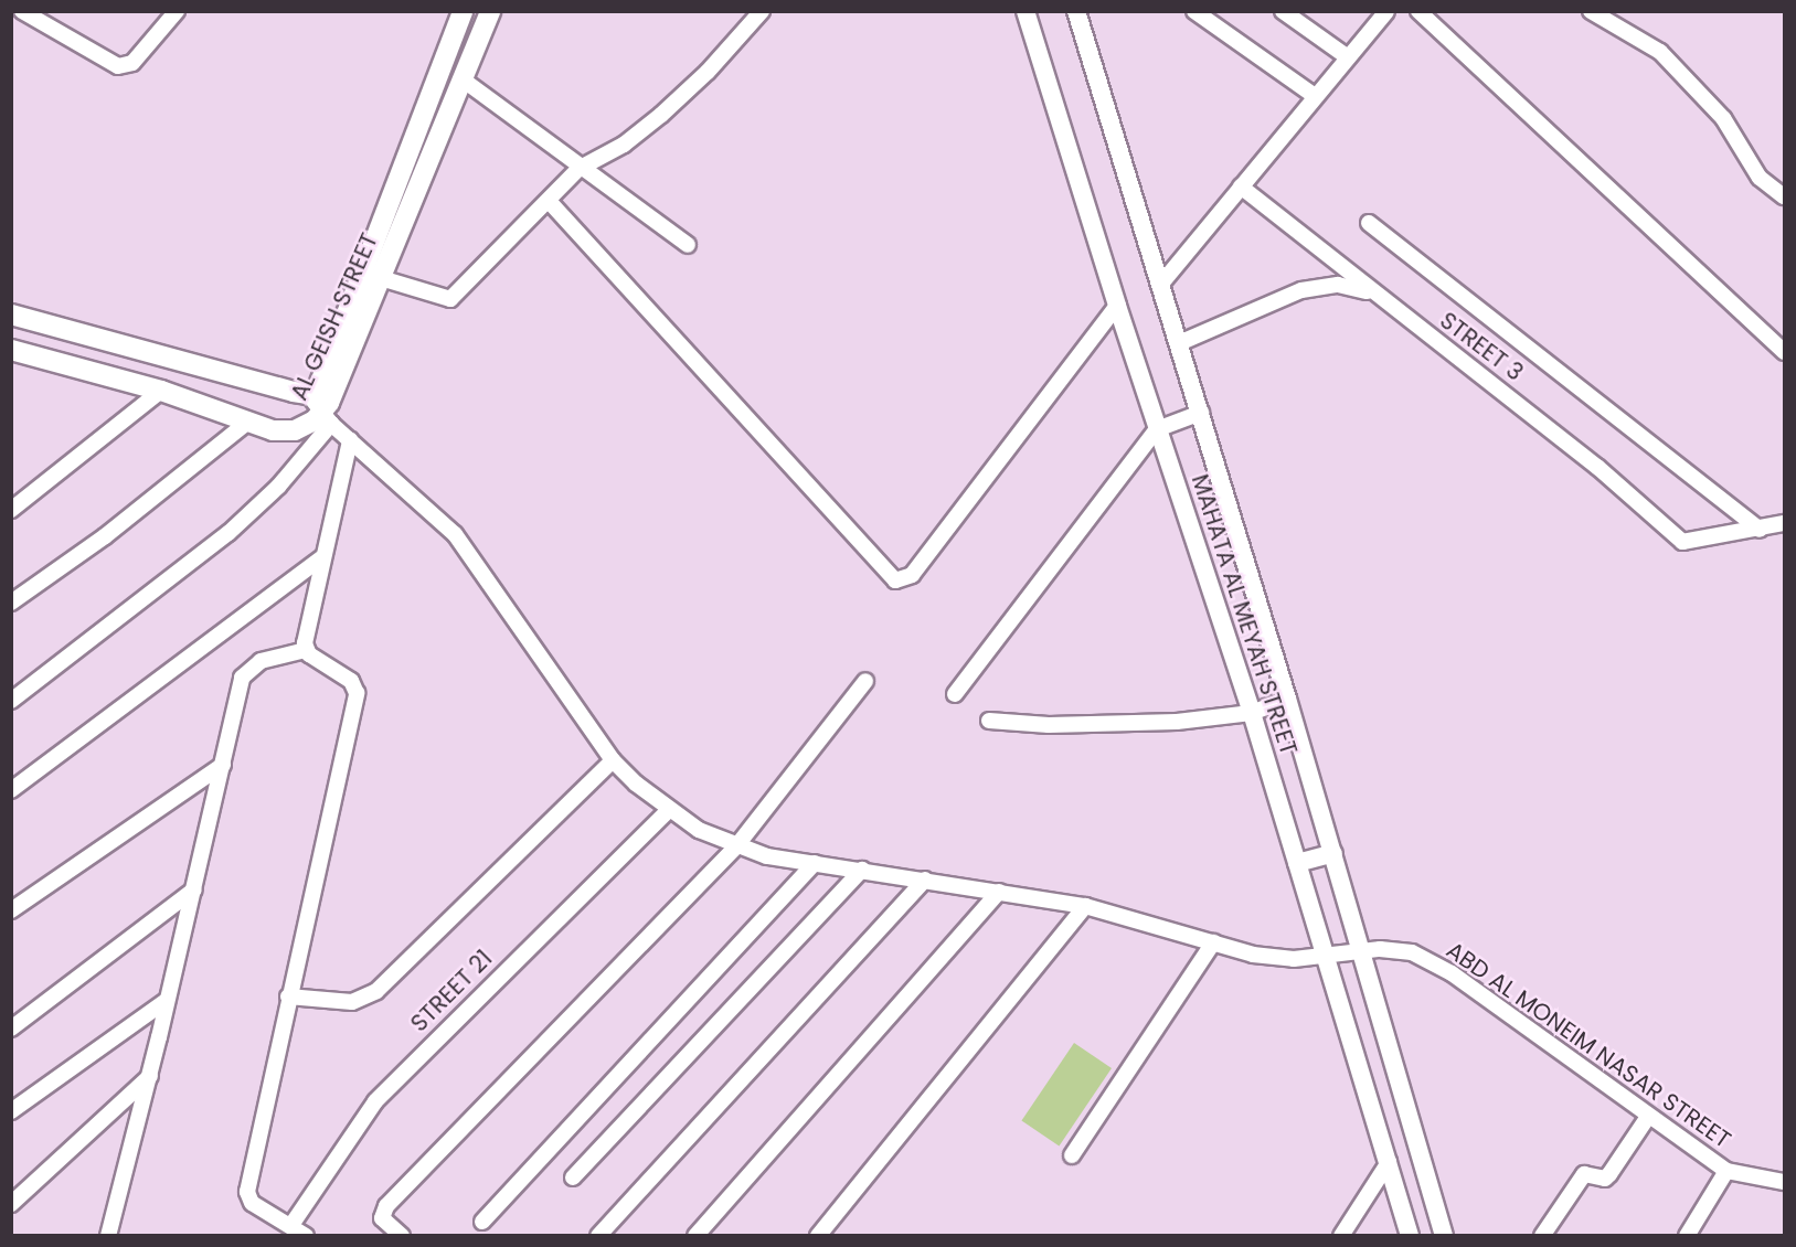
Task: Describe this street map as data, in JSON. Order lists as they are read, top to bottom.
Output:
{
  "streets": {
    "main road": ["AL GEISH STREET"],
    "street": [
      "STREET 3",
      "MAHATA AL MEYAH STREET",
      "STREET 21",
      "ABD AL MONEIM NASAR STREET"
    ]
  },
  "crossings": [
    ["AL GEISH STREET", "ABD AL MONEIM NASAR STREET"],
    ["MAHATA AL MEYAH STREET", "ABD AL MONEIM NASAR STREET"],
    ["STREET 21", "ABD AL MONEIM NASAR STREET"]
  ]
}
